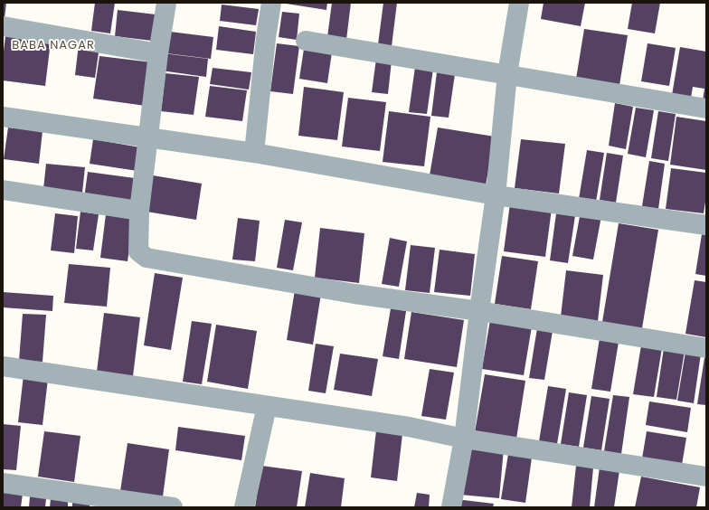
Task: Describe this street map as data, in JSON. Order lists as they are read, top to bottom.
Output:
{
  "districts": ["BABA NAGAR"]
}
